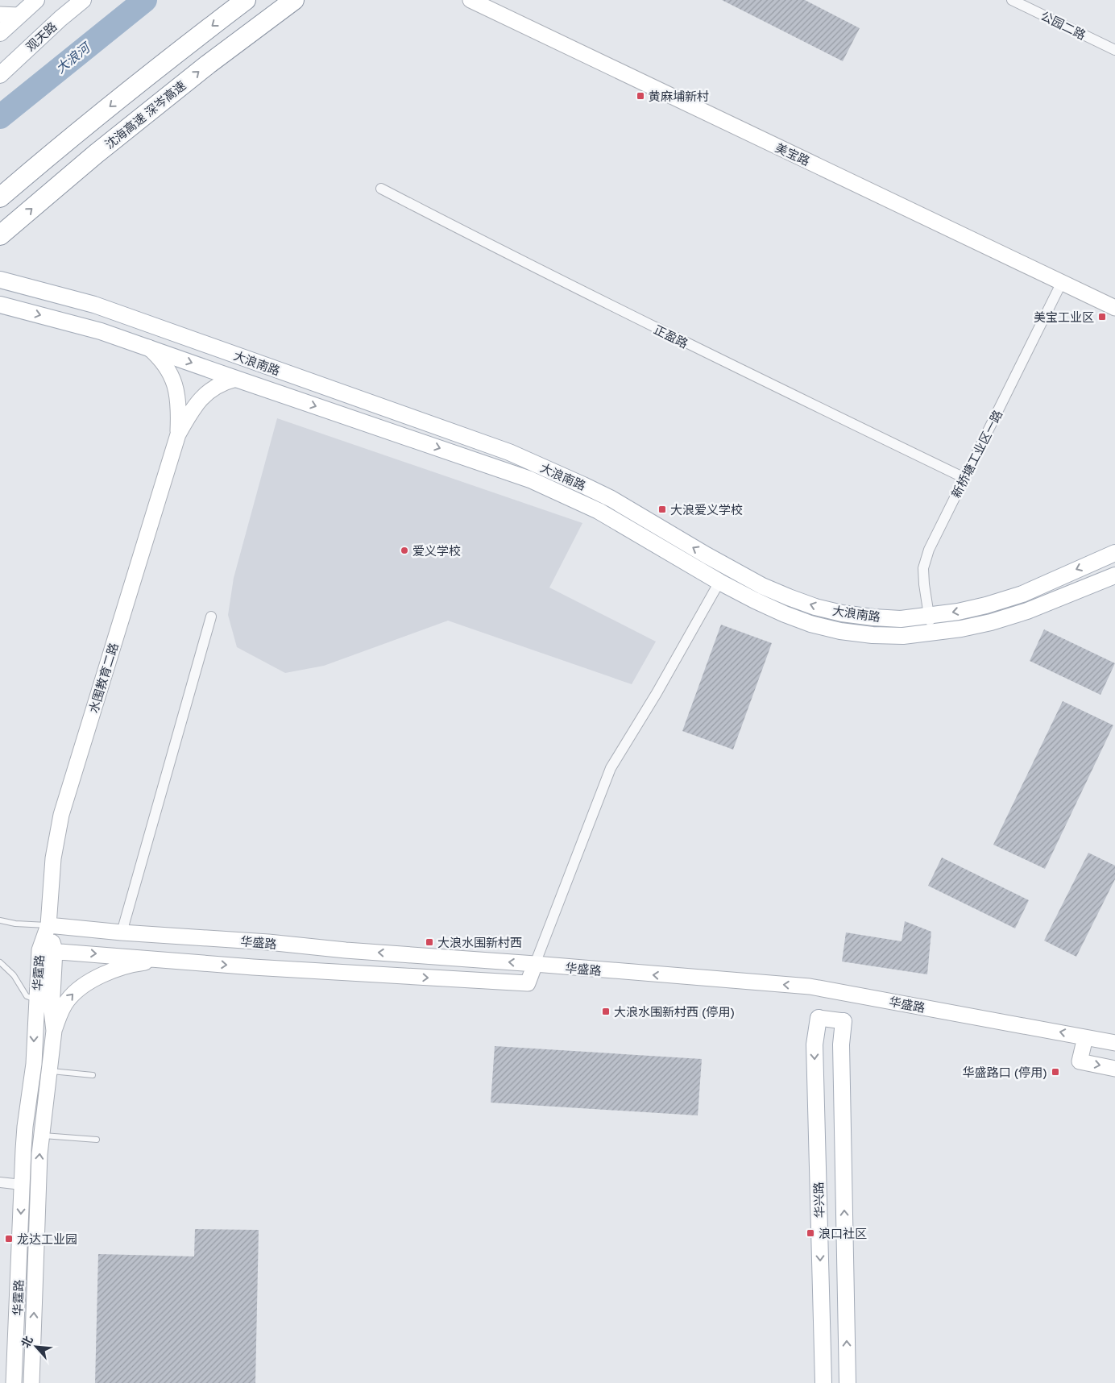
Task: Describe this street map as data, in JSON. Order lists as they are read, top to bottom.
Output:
{
  "streets": {
    "highway": ["沈海高速 深岑高速"],
    "main road": [
      "观天路",
      "美宝路",
      "大浪南路",
      "水围教育二路",
      "华盛路",
      "华霆路",
      "华兴路"
    ],
    "street": ["公园二路", "正盈路", "新桥塘工业区一路"]
  },
  "crossings": [
    ["美宝路", "新桥塘工业区一路"],
    ["正盈路", "新桥塘工业区一路"],
    ["大浪南路", "新桥塘工业区一路"],
    ["水围教育二路", "华盛路"],
    ["水围教育二路", "华霆路"],
    ["华盛路", "华霆路"]
  ],
  "water": ["大浪河"],
  "places": {
    "transit": [
      "黄麻埔新村",
      "美宝工业区",
      "大浪爱义学校",
      "大浪水围新村西",
      "大浪水围新村西 (停用)",
      "华盛路口 (停用)",
      "浪口社区",
      "龙达工业园"
    ],
    "other": ["爱义学校"]
  },
  "north": "top left"
}
